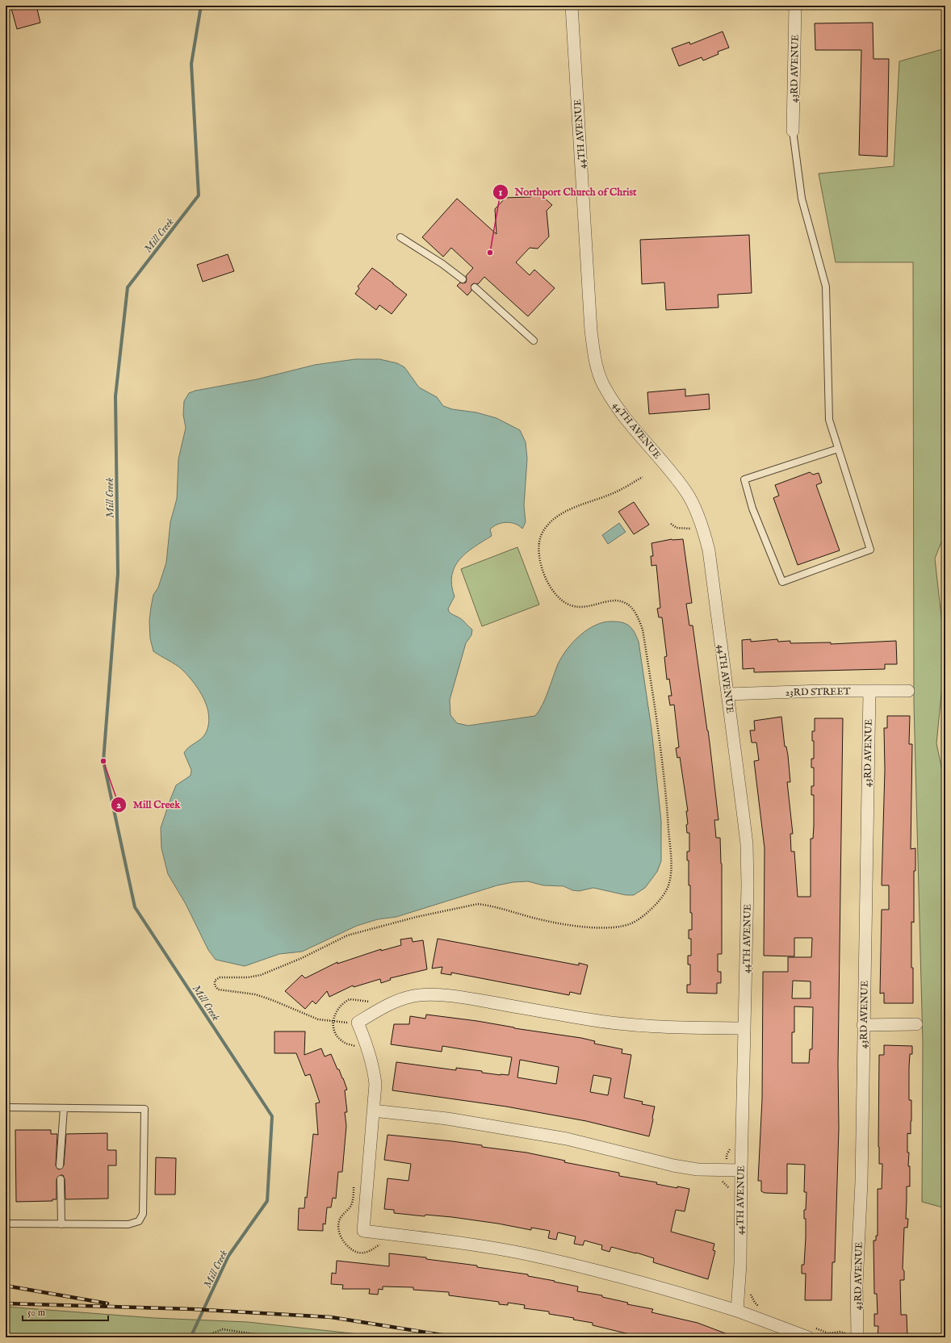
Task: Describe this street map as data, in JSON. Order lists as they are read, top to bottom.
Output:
{
  "streets": {
    "street": ["43RD AVENUE", "44TH AVENUE", "23RD STREET"]
  },
  "crossings": [
    ["43RD AVENUE", "23RD STREET"],
    ["44TH AVENUE", "23RD STREET"]
  ],
  "water": ["Mill Creek"],
  "places": ["Northport Church of Christ", "Mill Creek"],
  "scale_bar": "50 m"
}
